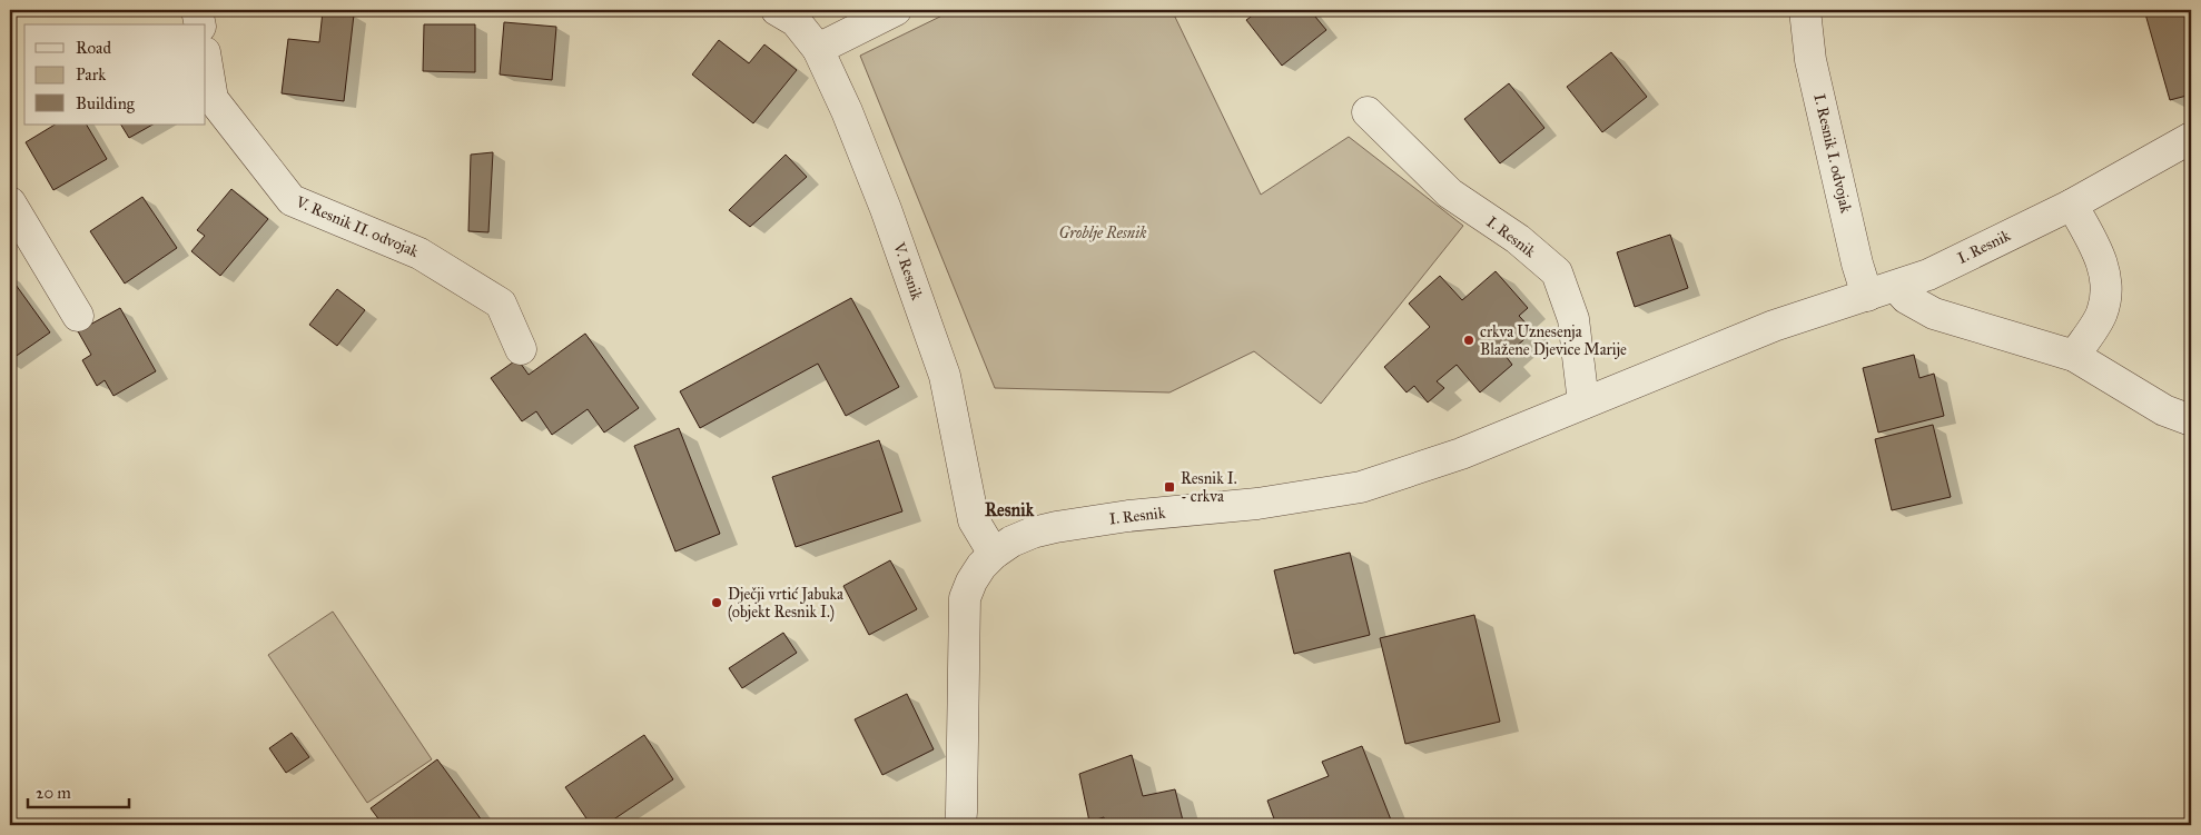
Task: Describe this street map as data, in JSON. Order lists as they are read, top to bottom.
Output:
{
  "streets": {
    "street": [
      "I. Resnik I. odvojak",
      "V. Resnik II. odvojak",
      "I. Resnik",
      "V. Resnik"
    ]
  },
  "crossings": [
    ["I. Resnik I. odvojak", "I. Resnik"],
    ["I. Resnik", "V. Resnik"]
  ],
  "districts": ["Resnik"],
  "parks": ["Groblje Resnik"],
  "places": {
    "other": ["crkva Uznesenja Blažene Djevice Marije", "Dječji vrtić Jabuka (objekt Resnik I.)"],
    "transit": ["Resnik I. - crkva"]
  },
  "legend": ["Road", "Park", "Building"],
  "scale_bar": "20 m"
}
